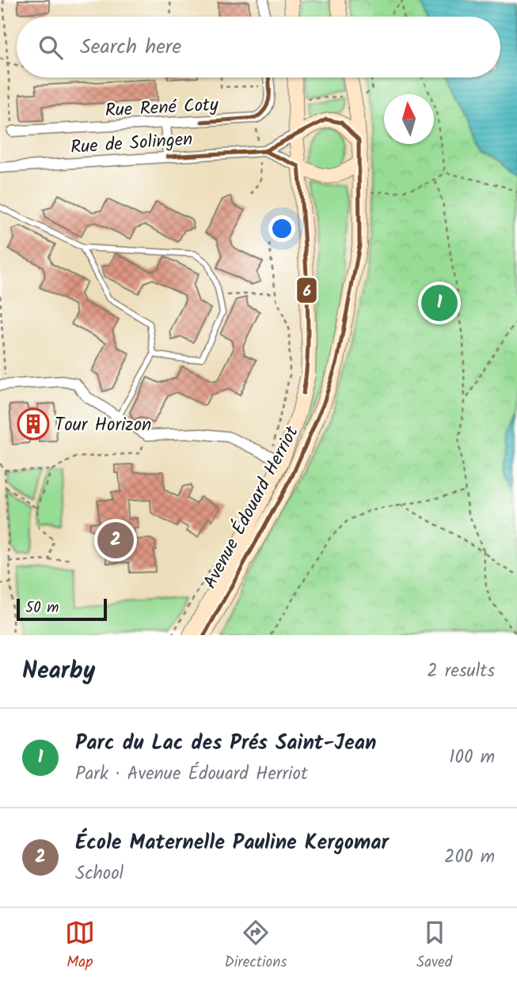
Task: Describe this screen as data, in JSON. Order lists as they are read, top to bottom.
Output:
{
  "streets": {
    "main road": ["Avenue Édouard Herriot"],
    "street": ["Rue René Coty", "Rue de Solingen"]
  },
  "crossings": [
    ["Rue de Solingen", "Avenue Édouard Herriot"]
  ],
  "places": {
    "building": ["Tour Horizon"]
  },
  "lines": ["transit line 6"],
  "scale_bar": "50 m",
  "north": "top",
  "page": {
    "search": "Search here",
    "pins": ["1", "2"],
    "scale": "50 m",
    "heading": ["Nearby", "2 results"],
    "list": [
      {
        "mark": "1",
        "name": "Parc du Lac des Prés Saint-Jean",
        "note": "Park · Avenue Édouard Herriot",
        "value": "100 m"
      },
      {
        "mark": "2",
        "name": "École Maternelle Pauline Kergomar",
        "note": "School",
        "value": "200 m"
      }
    ],
    "nav": ["Map", "Directions", "Saved"]
  }
}
